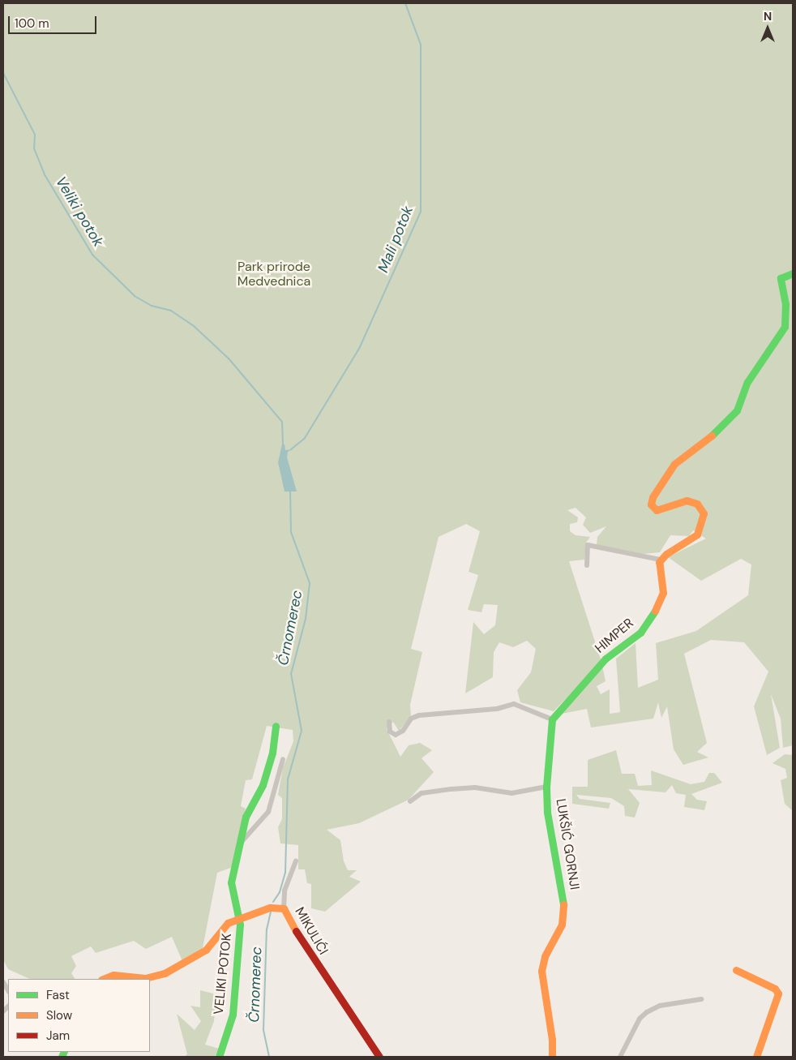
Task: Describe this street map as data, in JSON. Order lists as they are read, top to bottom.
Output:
{
  "streets": {
    "street": [
      "HIMPER",
      "LUKŠIĆ GORNJI",
      "MIKULIĆI",
      "VELIKI POTOK"
    ]
  },
  "crossings": [
    ["HIMPER", "LUKŠIĆ GORNJI"],
    ["MIKULIĆI", "VELIKI POTOK"]
  ],
  "water": ["Veliki potok", "Mali potok", "Črnomerec"],
  "parks": ["Park prirode Medvednica"],
  "legend": ["Fast", "Slow", "Jam"],
  "scale_bar": "100 m",
  "north": "top"
}
